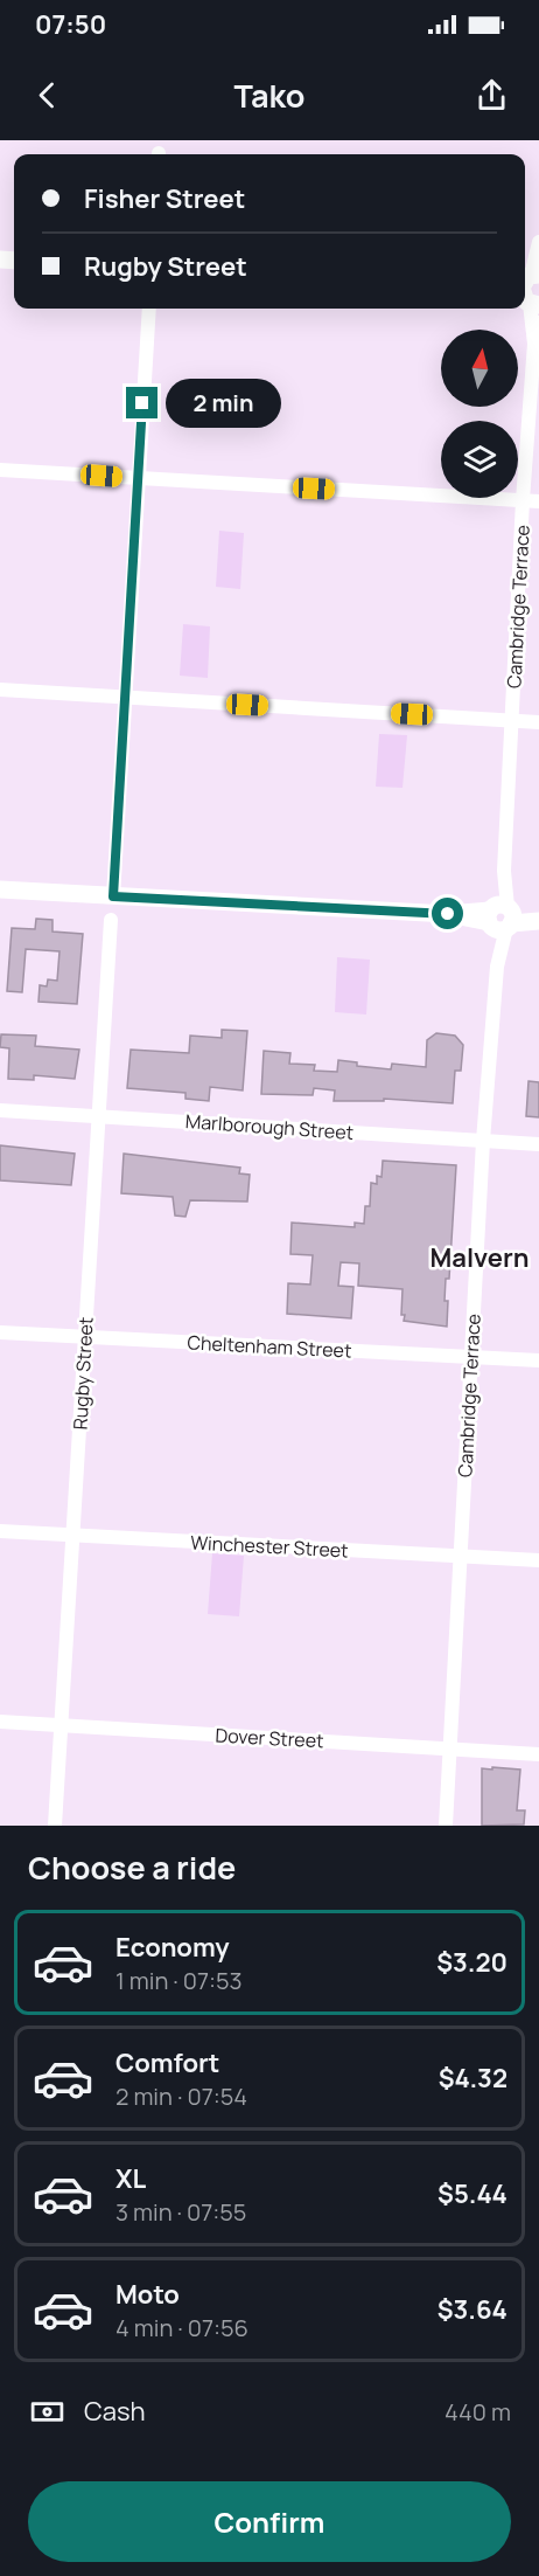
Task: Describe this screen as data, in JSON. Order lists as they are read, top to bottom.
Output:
{
  "streets": {
    "street": [
      "Cambridge Terrace",
      "Marlborough Street",
      "Cheltenham Street",
      "Rugby Street",
      "Winchester Street",
      "Dover Street"
    ]
  },
  "crossings": [
    ["Cambridge Terrace", "Marlborough Street"],
    ["Cambridge Terrace", "Cheltenham Street"],
    ["Cambridge Terrace", "Winchester Street"],
    ["Cambridge Terrace", "Dover Street"],
    ["Marlborough Street", "Rugby Street"],
    ["Cheltenham Street", "Rugby Street"],
    ["Rugby Street", "Winchester Street"],
    ["Rugby Street", "Dover Street"]
  ],
  "districts": ["Malvern"],
  "north": "top",
  "page": {
    "status": "07:50",
    "header": "Tako",
    "banner": ["Fisher Street", "Rugby Street"],
    "bubble": "2 min",
    "heading": "Choose a ride",
    "list": [
      {
        "name": "Economy",
        "note": "1 min · 07:53",
        "value": "$3.20"
      },
      {
        "name": "Comfort",
        "note": "2 min · 07:54",
        "value": "$4.32"
      },
      {
        "name": "XL",
        "note": "3 min · 07:55",
        "value": "$5.44"
      },
      {
        "name": "Moto",
        "note": "4 min · 07:56",
        "value": "$3.64"
      }
    ],
    "pay": ["Cash", "440 m"],
    "buttons": "Confirm"
  }
}
